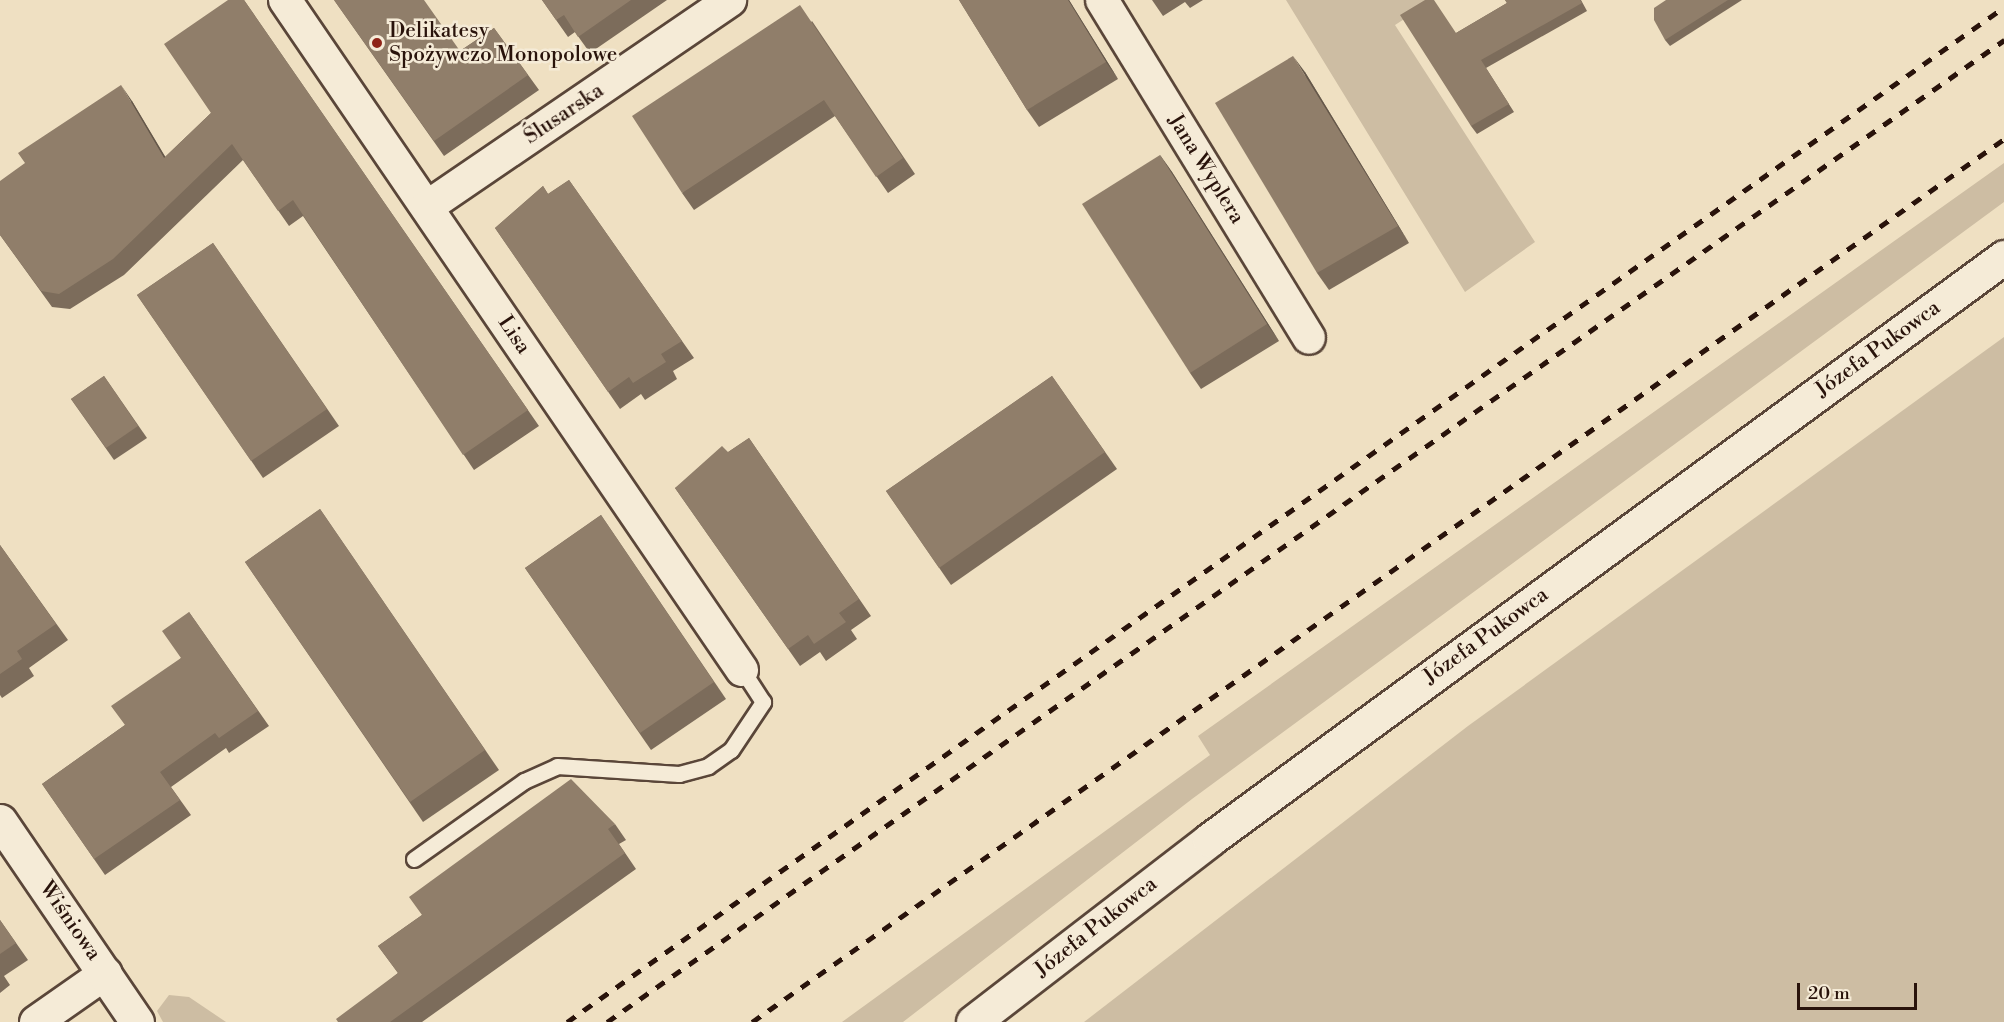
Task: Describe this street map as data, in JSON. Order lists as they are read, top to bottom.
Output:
{
  "streets": {
    "street": [
      "Ślusarska",
      "Jana Wyplera",
      "Lisa",
      "Józefa Pukowca",
      "Wiśniowa"
    ]
  },
  "crossings": [
    ["Ślusarska", "Lisa"]
  ],
  "places": ["Delikatesy Spożywczo Monopolowe"],
  "scale_bar": "20 m"
}
